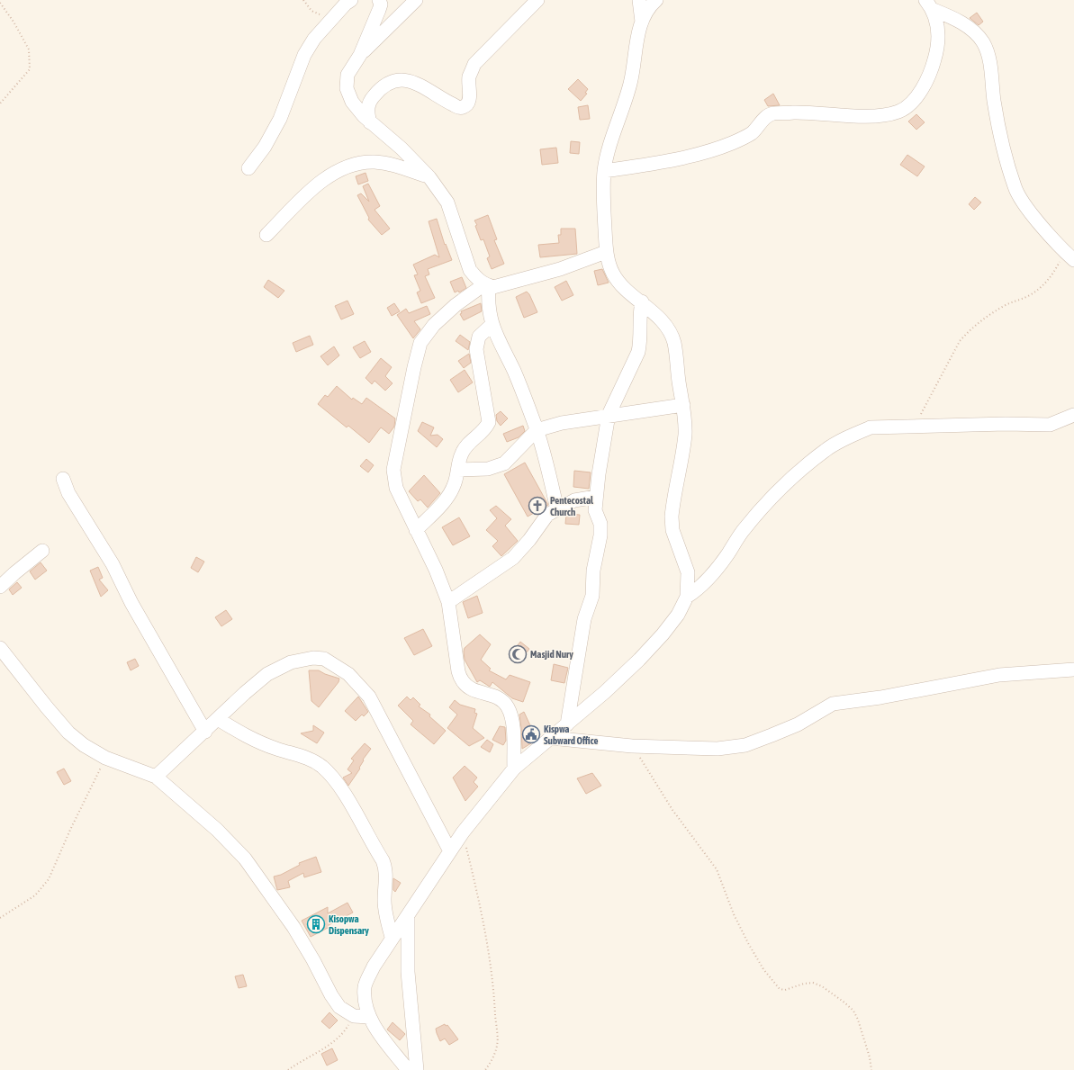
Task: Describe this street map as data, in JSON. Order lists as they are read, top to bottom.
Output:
{
  "places": {
    "church": ["Pentecostal Church"],
    "mosque": ["Masjid Nury"],
    "public building": ["Kispwa Subward Office"],
    "building": ["Kisopwa Dispensary"]
  }
}
